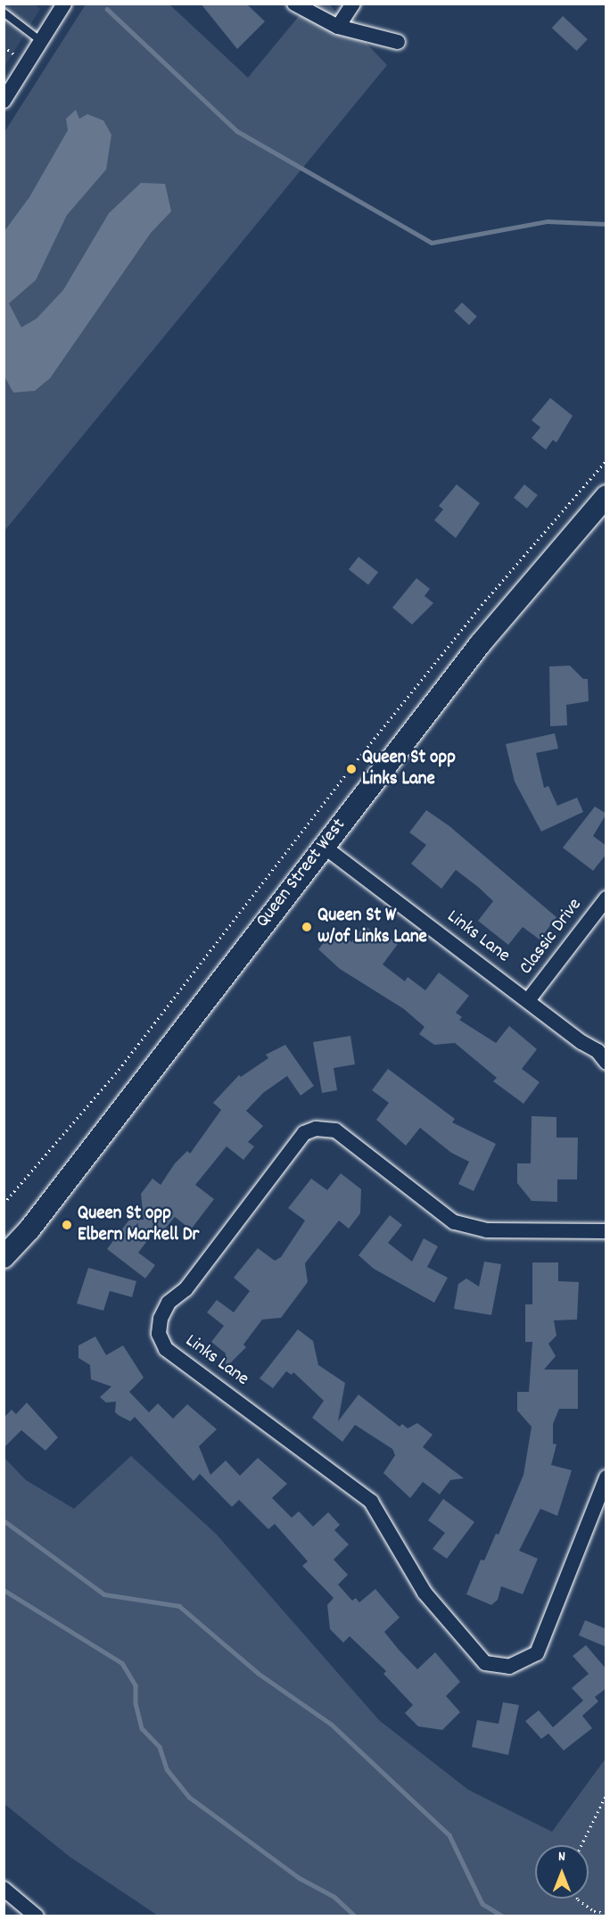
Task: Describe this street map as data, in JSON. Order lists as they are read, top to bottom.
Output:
{
  "streets": {
    "main road": ["Queen Street West"],
    "street": ["Links Lane", "Classic Drive"]
  },
  "crossings": [
    ["Queen Street West", "Links Lane"],
    ["Links Lane", "Classic Drive"]
  ],
  "places": ["Queen St opp Links Lane", "Queen St W w/of Links Lane", "Queen St opp Elbern Markell Dr"],
  "north": "top"
}
